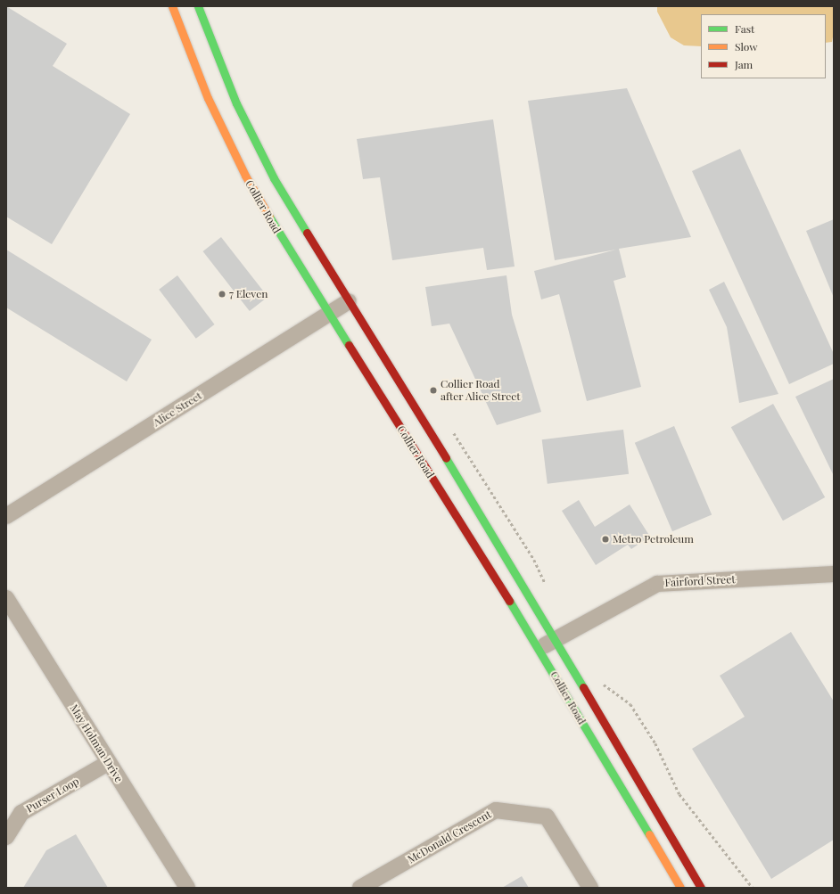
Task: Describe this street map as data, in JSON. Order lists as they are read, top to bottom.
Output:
{
  "streets": {
    "main road": ["Collier Road"],
    "street": [
      "Alice Street",
      "Fairford Street",
      "May Holman Drive",
      "Purser Loop",
      "McDonald Crescent"
    ]
  },
  "crossings": [
    ["Collier Road", "Alice Street"],
    ["Collier Road", "Fairford Street"],
    ["May Holman Drive", "Purser Loop"]
  ],
  "places": ["7 Eleven", "Collier Road after Alice Street", "Metro Petroleum"],
  "legend": ["Fast", "Slow", "Jam"]
}
